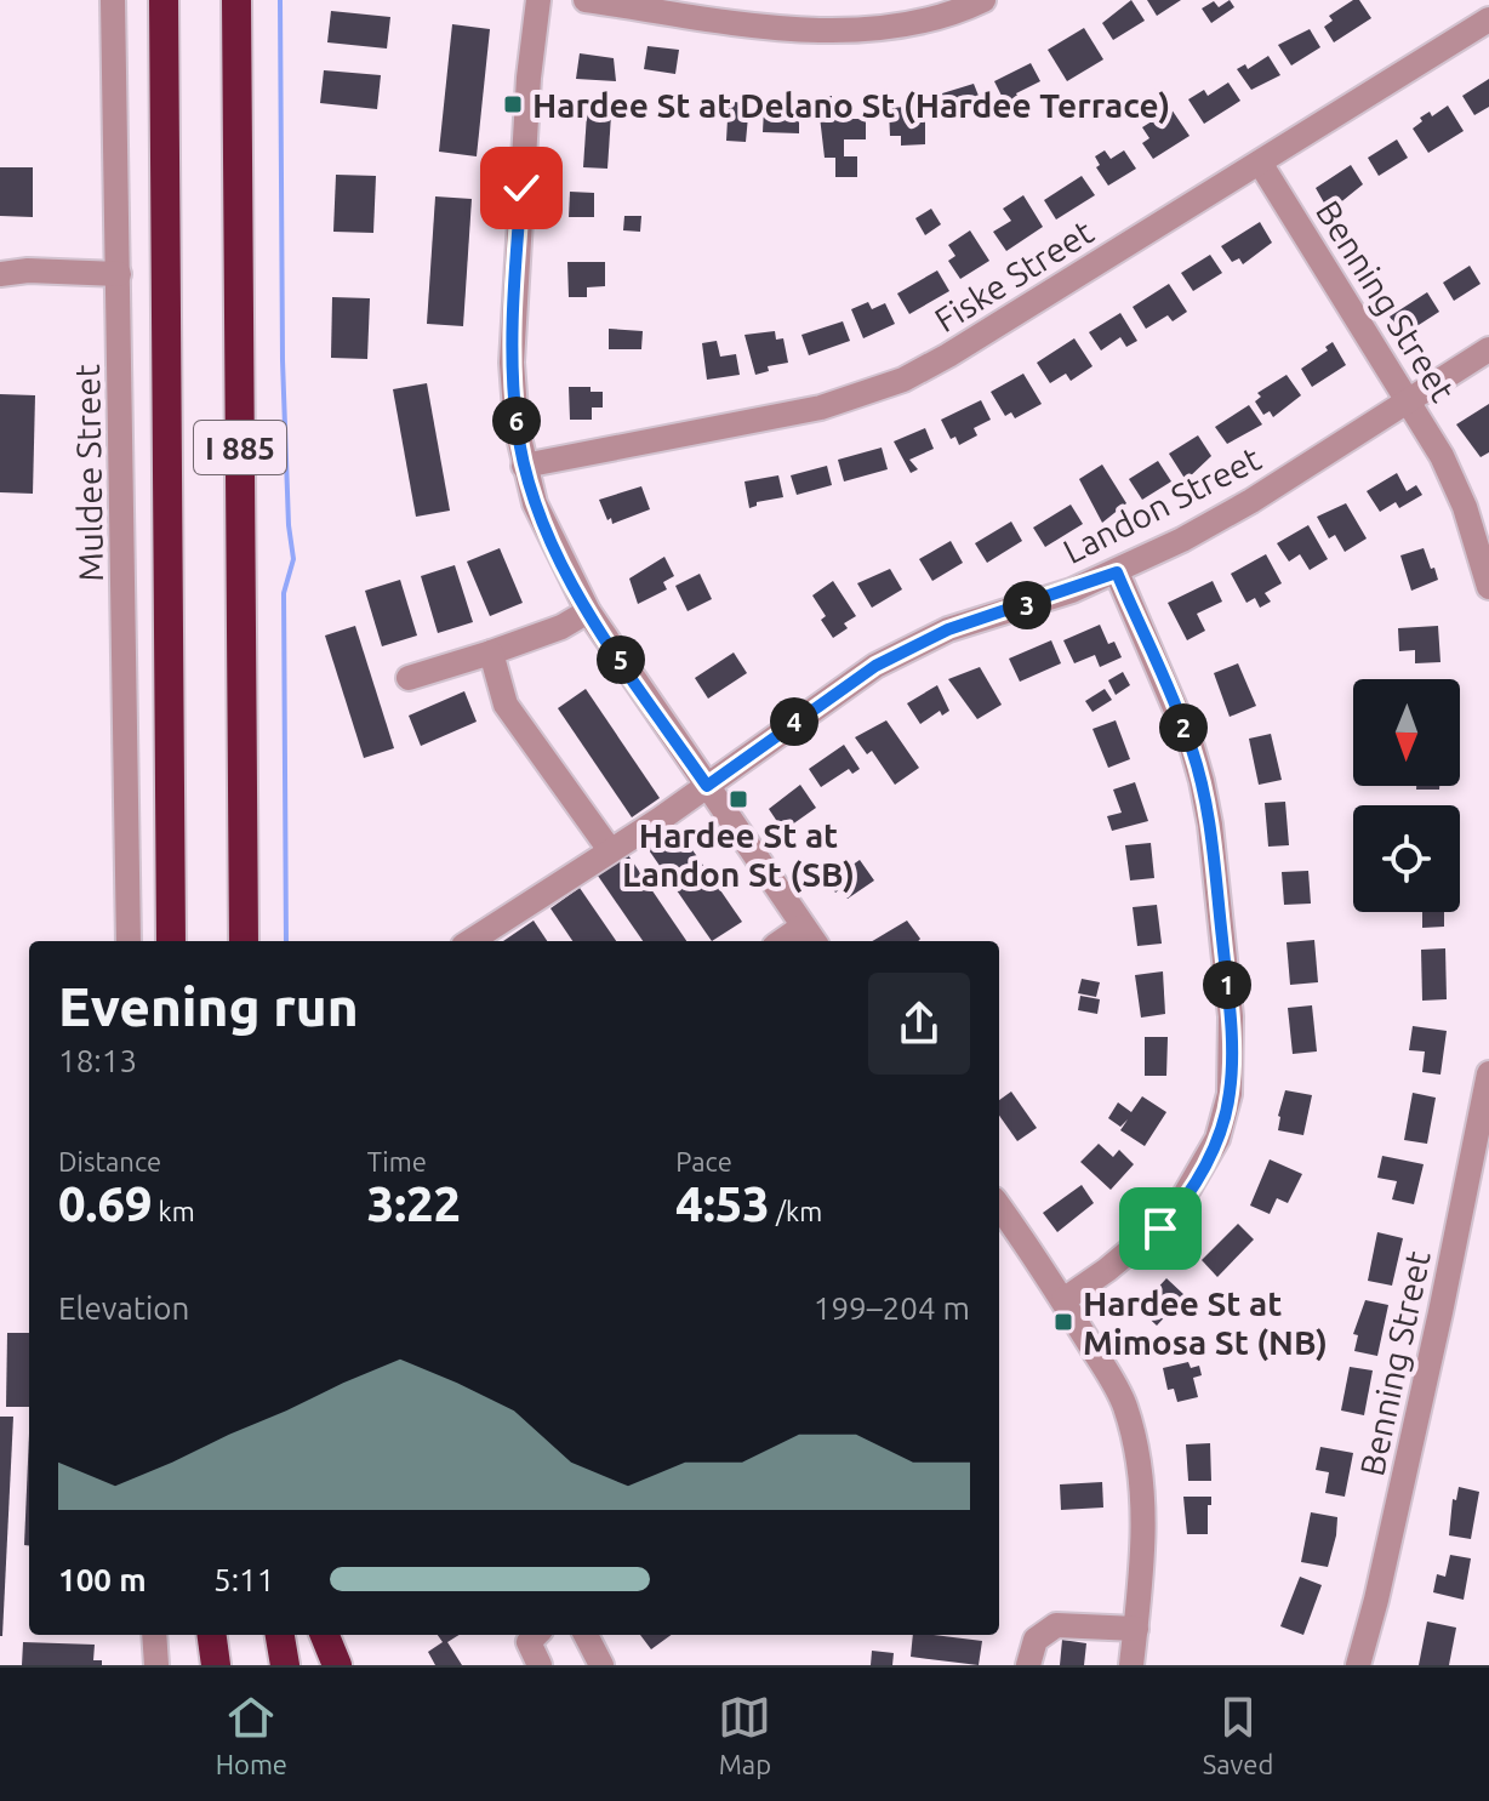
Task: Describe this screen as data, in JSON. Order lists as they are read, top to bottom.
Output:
{
  "streets": {
    "highway": ["I 885"],
    "street": [
      "Fiske Street",
      "Benning Street",
      "Muldee Street",
      "Landon Street"
    ]
  },
  "crossings": [
    ["Fiske Street", "Benning Street"],
    ["Benning Street", "Landon Street"]
  ],
  "places": {
    "transit": ["Hardee St at Delano St (Hardee Terrace)", "Hardee St at Landon St (SB)", "Hardee St at Mimosa St (NB)"]
  },
  "north": "bottom",
  "page": {
    "pins": [
      "6",
      "3",
      "5",
      "4",
      "2",
      "1"
    ],
    "heading": ["Evening run", "18:13"],
    "stats": [
      ["Distance", "0.69 km"],
      ["Time", "3:22"],
      ["Pace", "4:53 /km"]
    ],
    "chart": ["Elevation", "199–204 m"],
    "list": [
      {
        "name": "100 m",
        "note": "5:11"
      }
    ],
    "tabs": ["Home", "Map", "Saved"]
  }
}
